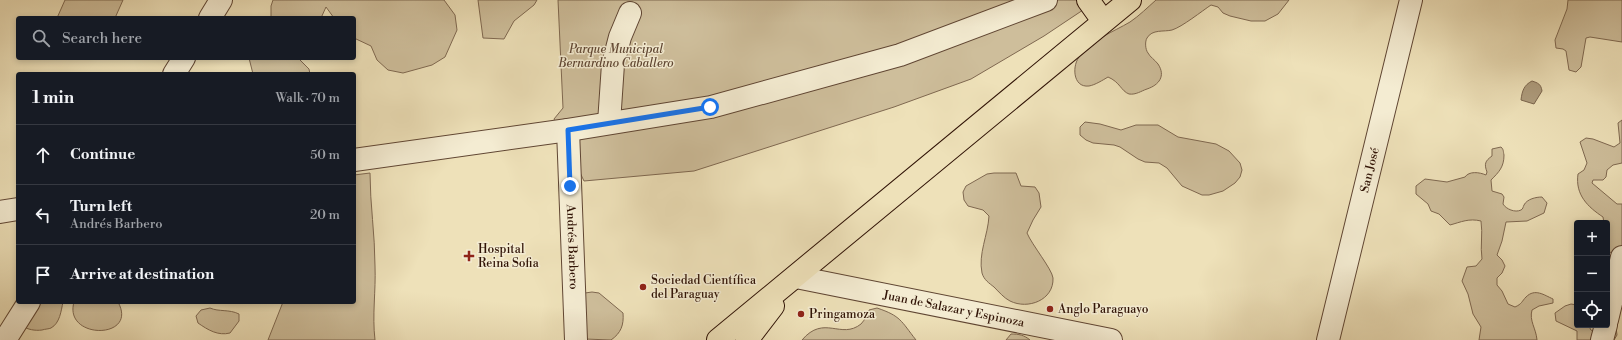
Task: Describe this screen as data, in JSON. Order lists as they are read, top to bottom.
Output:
{
  "streets": {
    "street": ["San José", "Andrés Barbero", "Juan de Salazar y Espinoza"]
  },
  "parks": ["Parque Municipal Bernardino Caballero"],
  "places": {
    "health": ["Hospital Reina Sofia"],
    "other": ["Sociedad Científica del Paraguay", "Anglo Paraguayo", "Pringamoza"]
  },
  "page": {
    "search": "Search here",
    "heading": ["1 min", "Walk · 70 m"],
    "list": [
      ["Continue", "50 m"],
      ["Turn left", "Andrés Barbero", "20 m"],
      "Arrive at destination"
    ],
    "map_buttons": ["+", "−"]
  }
}
